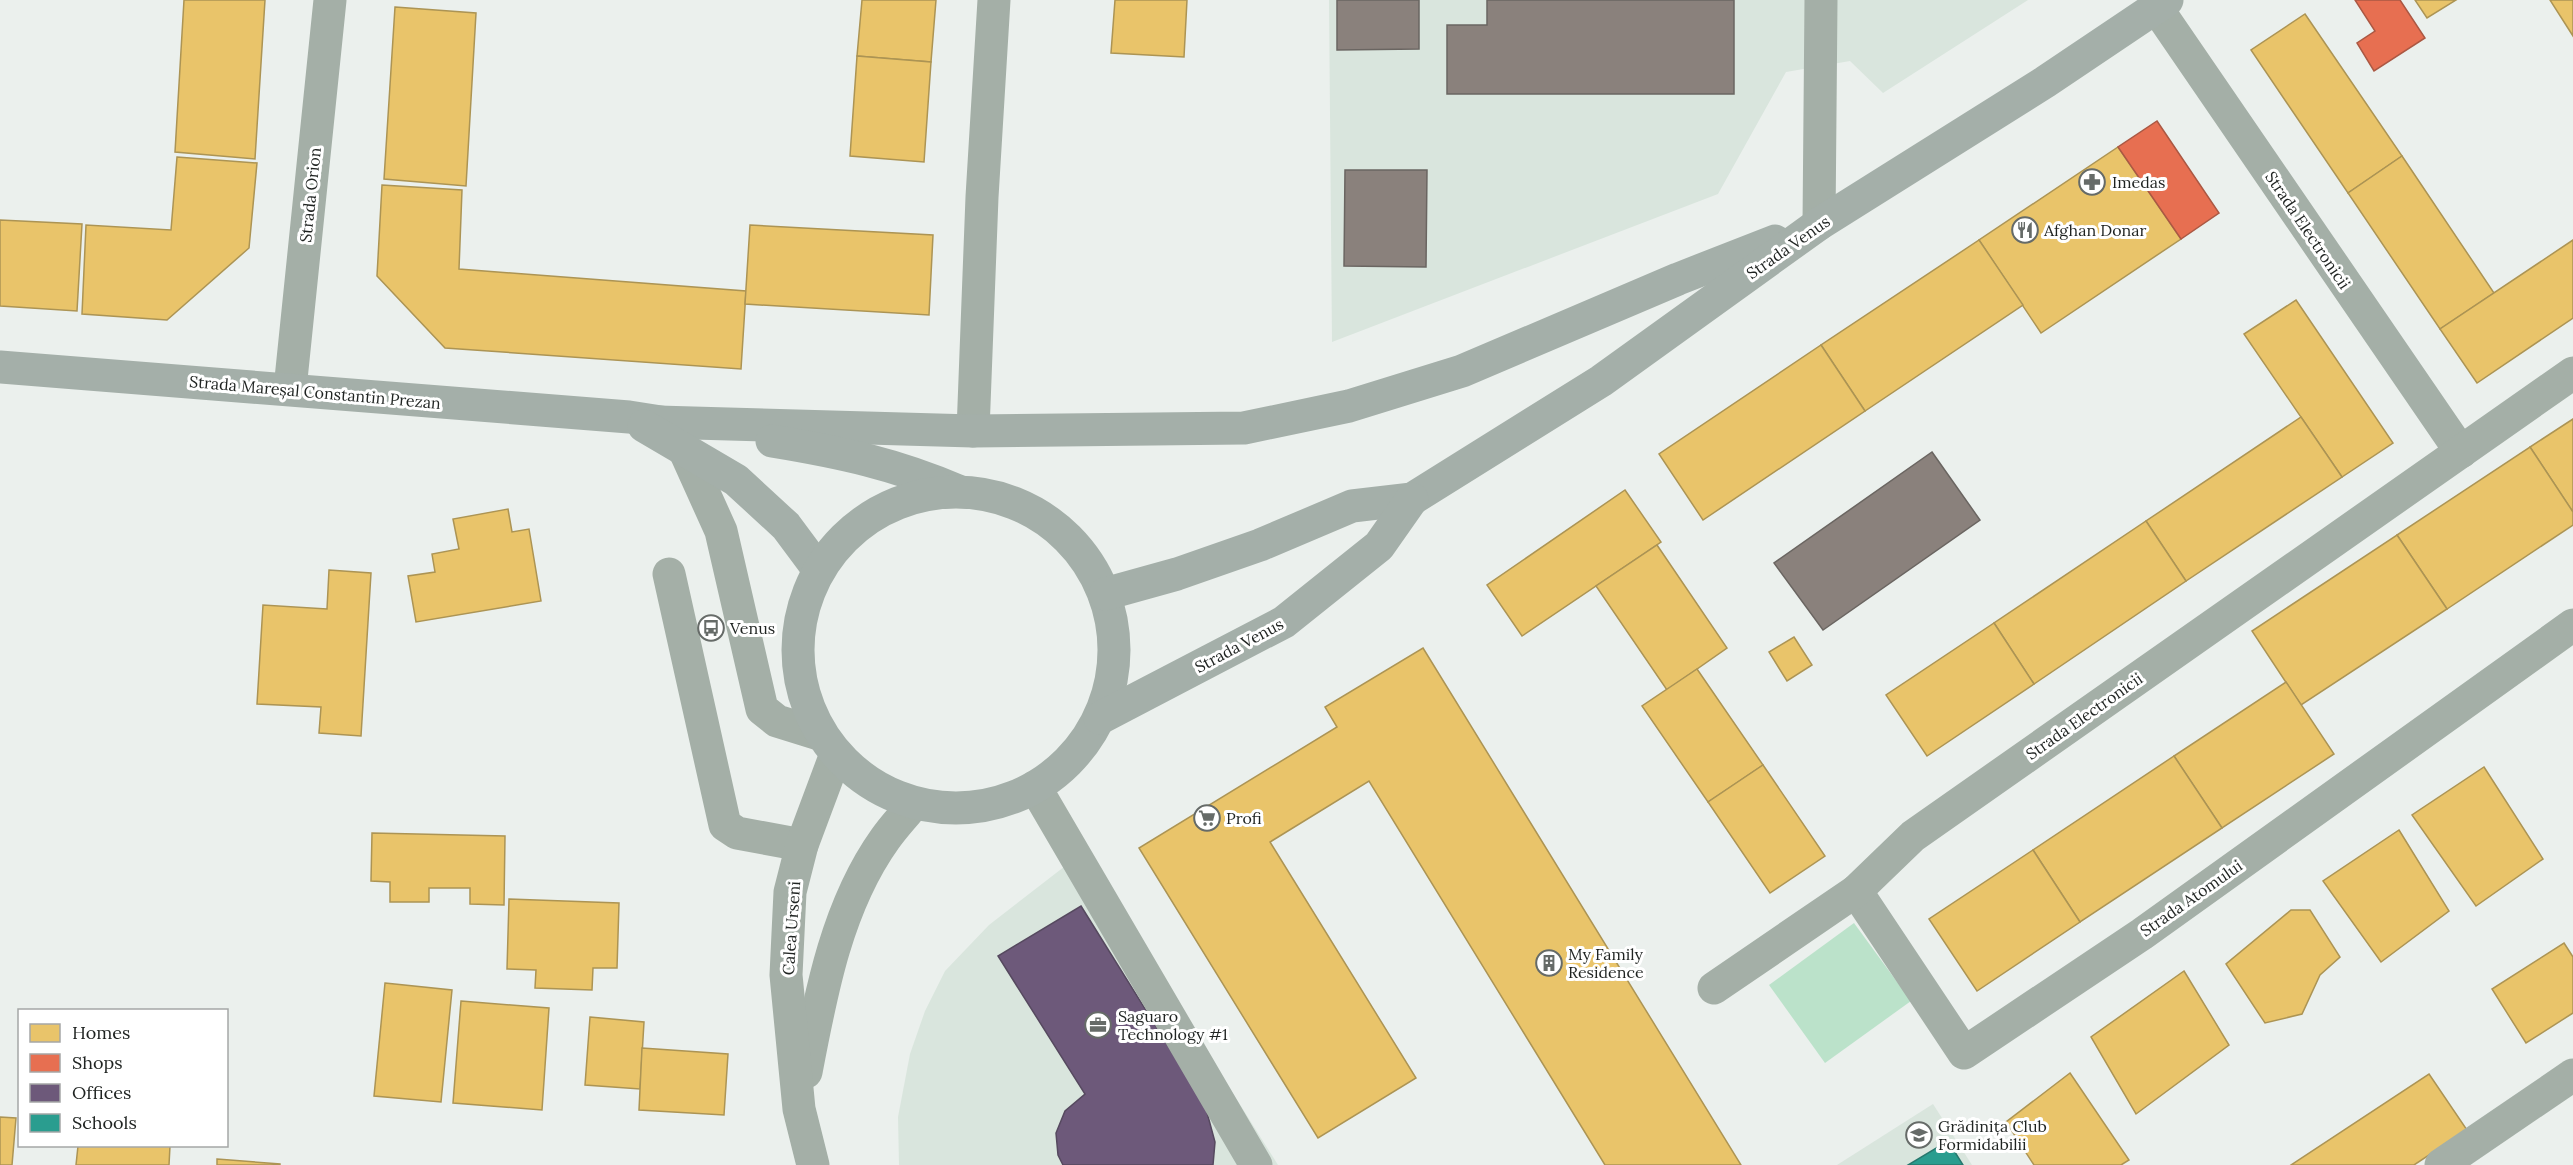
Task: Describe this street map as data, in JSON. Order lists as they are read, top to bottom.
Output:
{
  "streets": {
    "main road": ["Strada Venus", "Strada Mareșal Constantin Prezan"],
    "street": [
      "Strada Orion",
      "Strada Electronicii",
      "Strada Atomului",
      "Calea Urseni"
    ]
  },
  "crossings": [
    ["Strada Orion", "Strada Mareșal Constantin Prezan"],
    ["Strada Electronicii", "Strada Venus"],
    ["Strada Electronicii", "Strada Atomului"]
  ],
  "places": {
    "pharmacy": ["Imedas"],
    "restaurant": ["Afghan Donar"],
    "bus stop": ["Venus"],
    "supermarket": ["Profi"],
    "building": ["My Family Residence"],
    "office": ["Saguaro Technology #1"],
    "school or university": ["Grădinița Club Formidabilii"]
  },
  "legend": [
    "Homes",
    "Shops",
    "Offices",
    "Schools"
  ]
}
